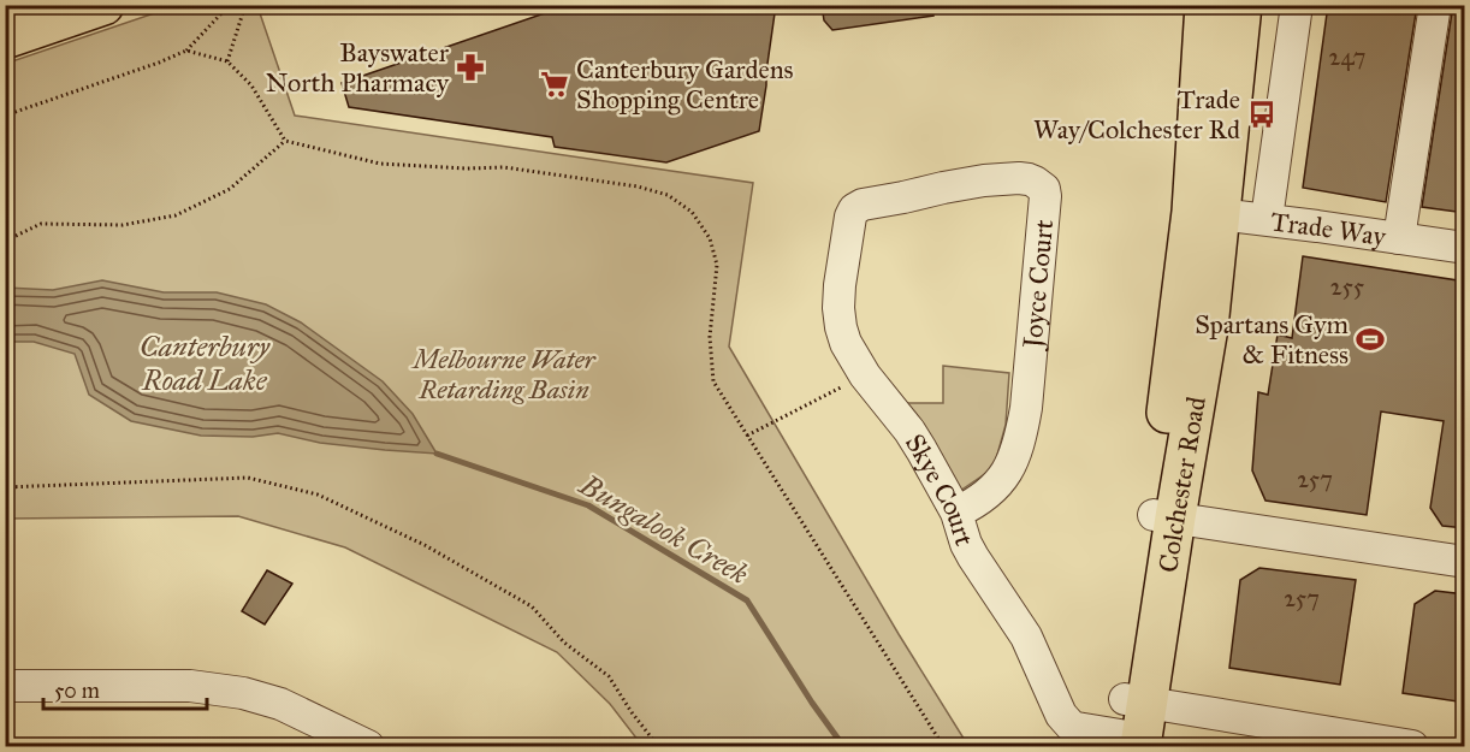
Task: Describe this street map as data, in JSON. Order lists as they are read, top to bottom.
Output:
{
  "streets": {
    "main road": ["Colchester Road"],
    "street": ["Trade Way", "Joyce Court", "Skye Court"]
  },
  "crossings": [
    ["Trade Way", "Colchester Road"],
    ["Joyce Court", "Skye Court"],
    ["Colchester Road", "Skye Court"]
  ],
  "water": ["Canterbury Road Lake", "Bungalook Creek"],
  "parks": ["Melbourne Water Retarding Basin"],
  "places": {
    "pharmacy": ["Bayswater North Pharmacy"],
    "supermarket": ["Canterbury Gardens Shopping Centre"],
    "bus stop": ["Trade Way/Colchester Rd"],
    "sports": ["Spartans Gym & Fitness"]
  },
  "house_numbers": [
    "247",
    "255",
    "257",
    "257"
  ],
  "scale_bar": "50 m"
}
